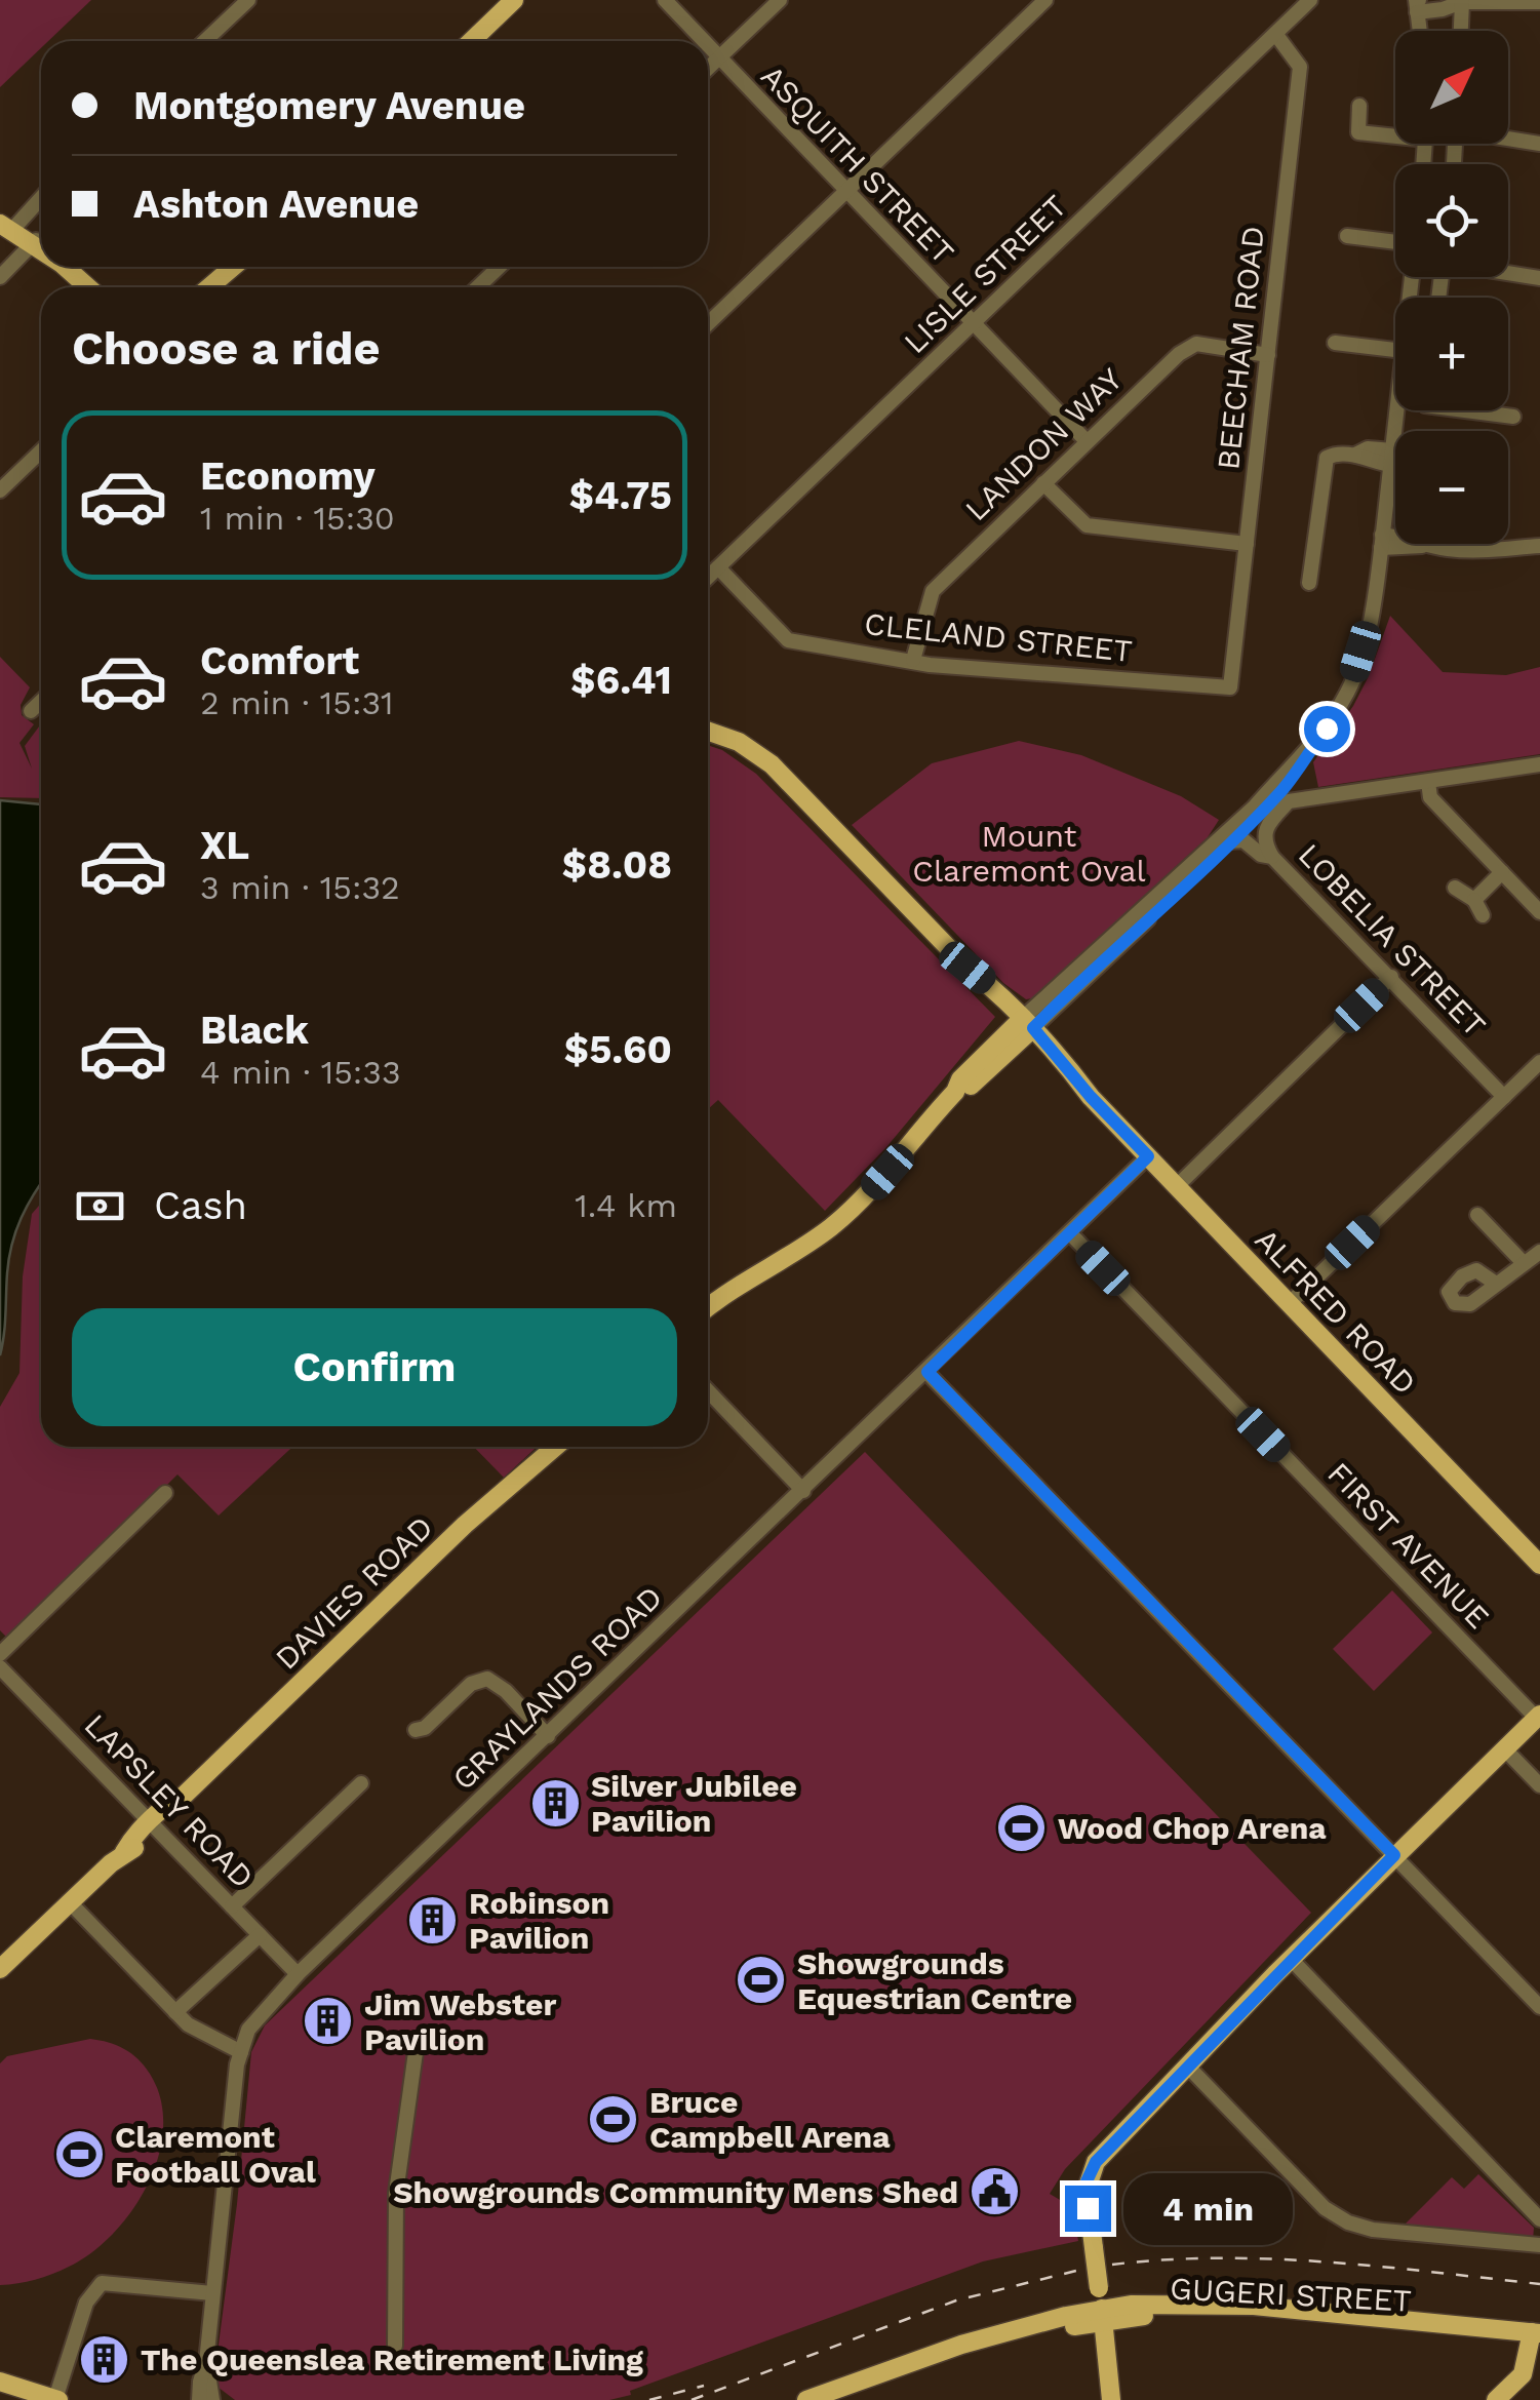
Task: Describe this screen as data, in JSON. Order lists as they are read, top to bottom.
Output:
{
  "streets": {
    "main road": ["ALFRED ROAD", "DAVIES ROAD", "GUGERI STREET"],
    "street": [
      "ASQUITH STREET",
      "LISLE STREET",
      "BEECHAM ROAD",
      "LANDON WAY",
      "CLELAND STREET",
      "LOBELIA STREET",
      "FIRST AVENUE",
      "GRAYLANDS ROAD",
      "LAPSLEY ROAD"
    ]
  },
  "crossings": [
    ["ASQUITH STREET", "LISLE STREET"],
    ["ASQUITH STREET", "LANDON WAY"],
    ["LISLE STREET", "BEECHAM ROAD"],
    ["LISLE STREET", "CLELAND STREET"],
    ["BEECHAM ROAD", "LANDON WAY"],
    ["BEECHAM ROAD", "CLELAND STREET"],
    ["LANDON WAY", "CLELAND STREET"],
    ["ALFRED ROAD", "GRAYLANDS ROAD"],
    ["FIRST AVENUE", "GRAYLANDS ROAD"],
    ["DAVIES ROAD", "LAPSLEY ROAD"],
    ["GRAYLANDS ROAD", "LAPSLEY ROAD"]
  ],
  "parks": ["Mount Claremont Oval"],
  "places": {
    "building": [
      "Silver Jubilee Pavilion",
      "Robinson Pavilion",
      "Jim Webster Pavilion",
      "The Queenslea Retirement Living"
    ],
    "sports": [
      "Wood Chop Arena",
      "Showgrounds Equestrian Centre",
      "Bruce Campbell Arena",
      "Claremont Football Oval"
    ],
    "public building": ["Showgrounds Community Mens Shed"]
  },
  "north": "top right",
  "page": {
    "map_buttons": ["+", "−"],
    "banner": ["Montgomery Avenue", "Ashton Avenue"],
    "heading": "Choose a ride",
    "list": [
      {
        "name": "Economy",
        "note": "1 min · 15:30",
        "value": "$4.75"
      },
      {
        "name": "Comfort",
        "note": "2 min · 15:31",
        "value": "$6.41"
      },
      {
        "name": "XL",
        "note": "3 min · 15:32",
        "value": "$8.08"
      },
      {
        "name": "Black",
        "note": "4 min · 15:33",
        "value": "$5.60"
      }
    ],
    "pay": ["Cash", "1.4 km"],
    "buttons": "Confirm",
    "bubble": "4 min"
  }
}
